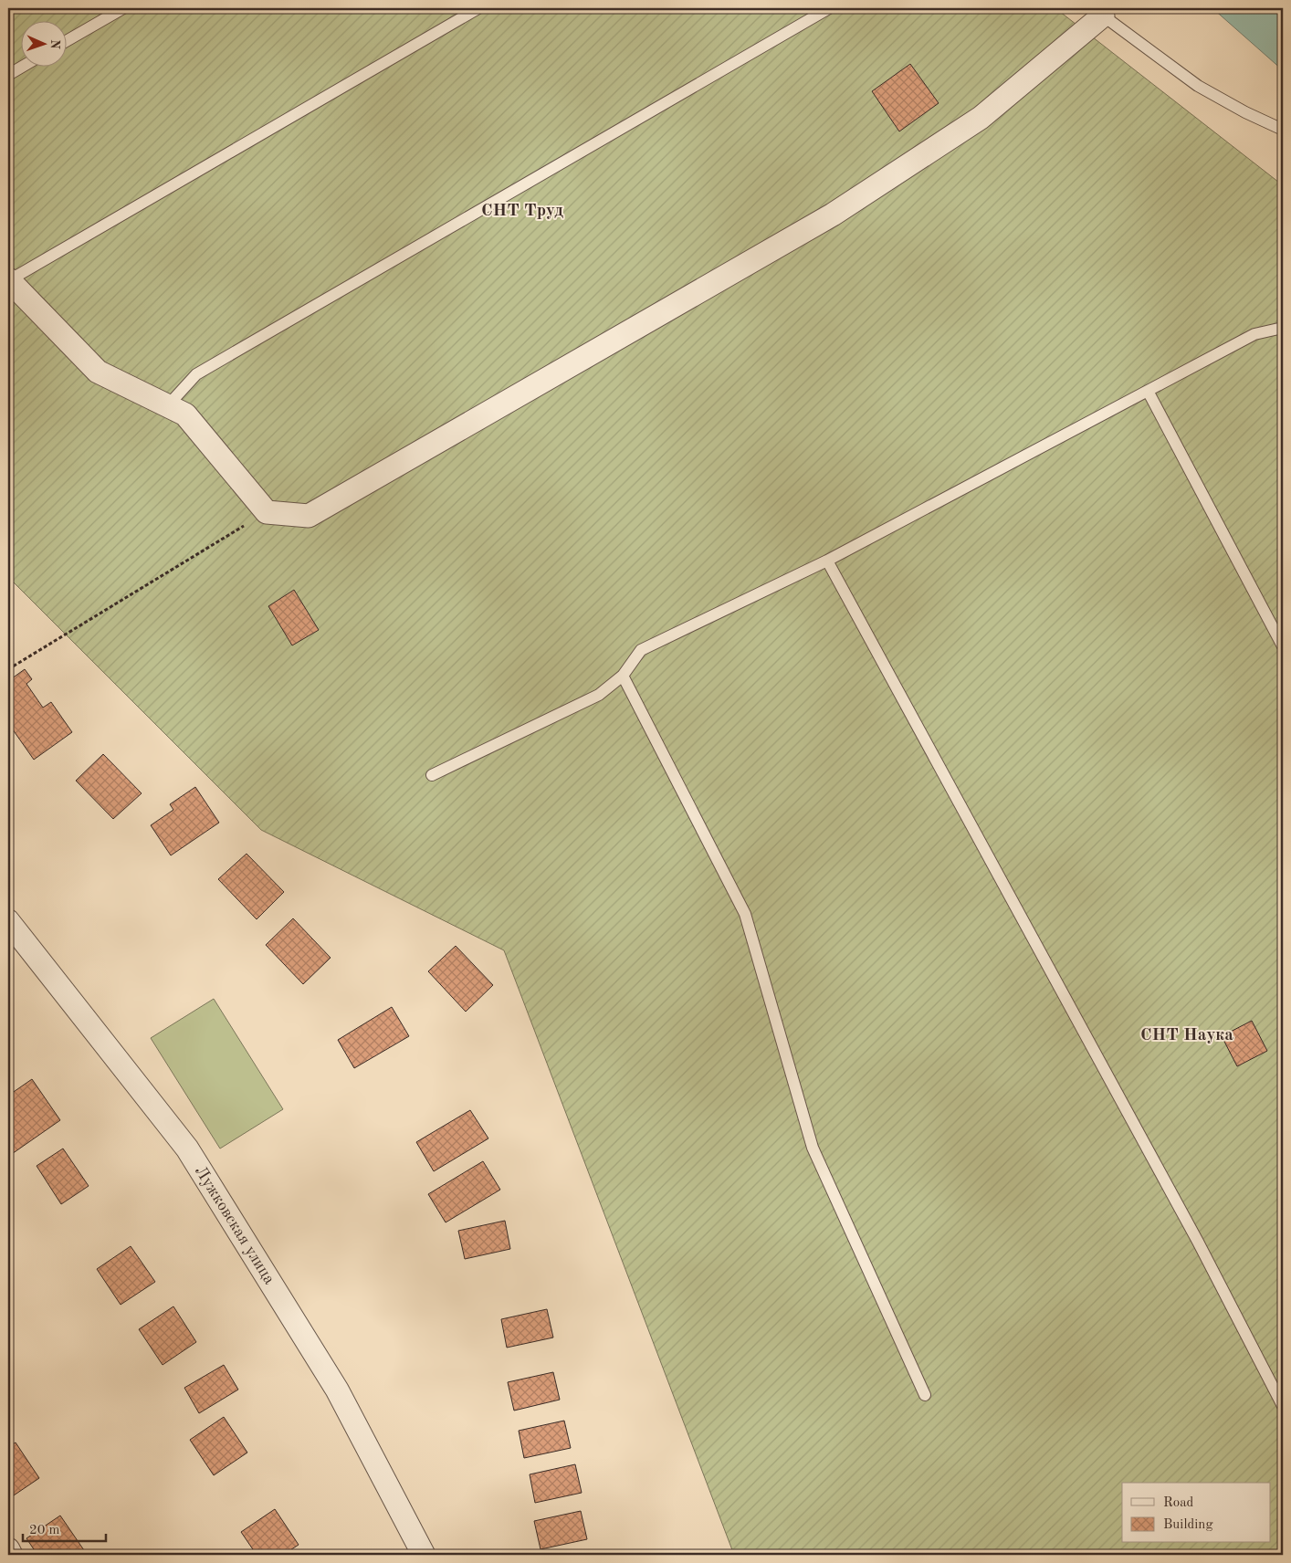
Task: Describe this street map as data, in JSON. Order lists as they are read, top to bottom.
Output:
{
  "streets": {
    "street": ["Лужковская улица"]
  },
  "districts": ["СНТ Труд", "СНТ Наука"],
  "legend": ["Road", "Building"],
  "scale_bar": "20 m",
  "north": "right"
}
